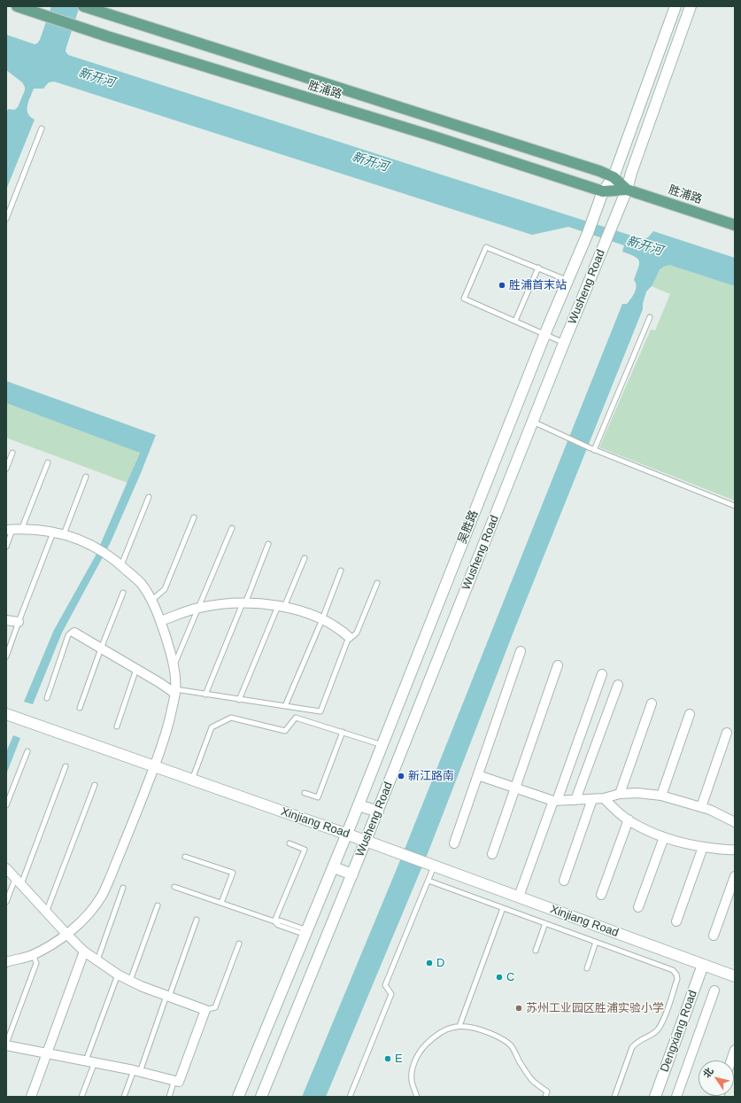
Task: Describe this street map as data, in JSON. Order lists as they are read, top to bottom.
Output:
{
  "streets": {
    "main road": [
      "胜浦路",
      "Wusheng Road",
      "吴胜路",
      "Xinjiang Road",
      "Dengxiang Road"
    ]
  },
  "crossings": [
    ["胜浦路", "Wusheng Road"],
    ["Wusheng Road", "吴胜路"],
    ["Wusheng Road", "Xinjiang Road"],
    ["Xinjiang Road", "Dengxiang Road"]
  ],
  "water": ["新开河"],
  "places": [
    "胜浦首末站",
    "新江路南",
    "D",
    "C",
    "苏州工业园区胜浦实验小学",
    "E"
  ],
  "north": "top left"
}
